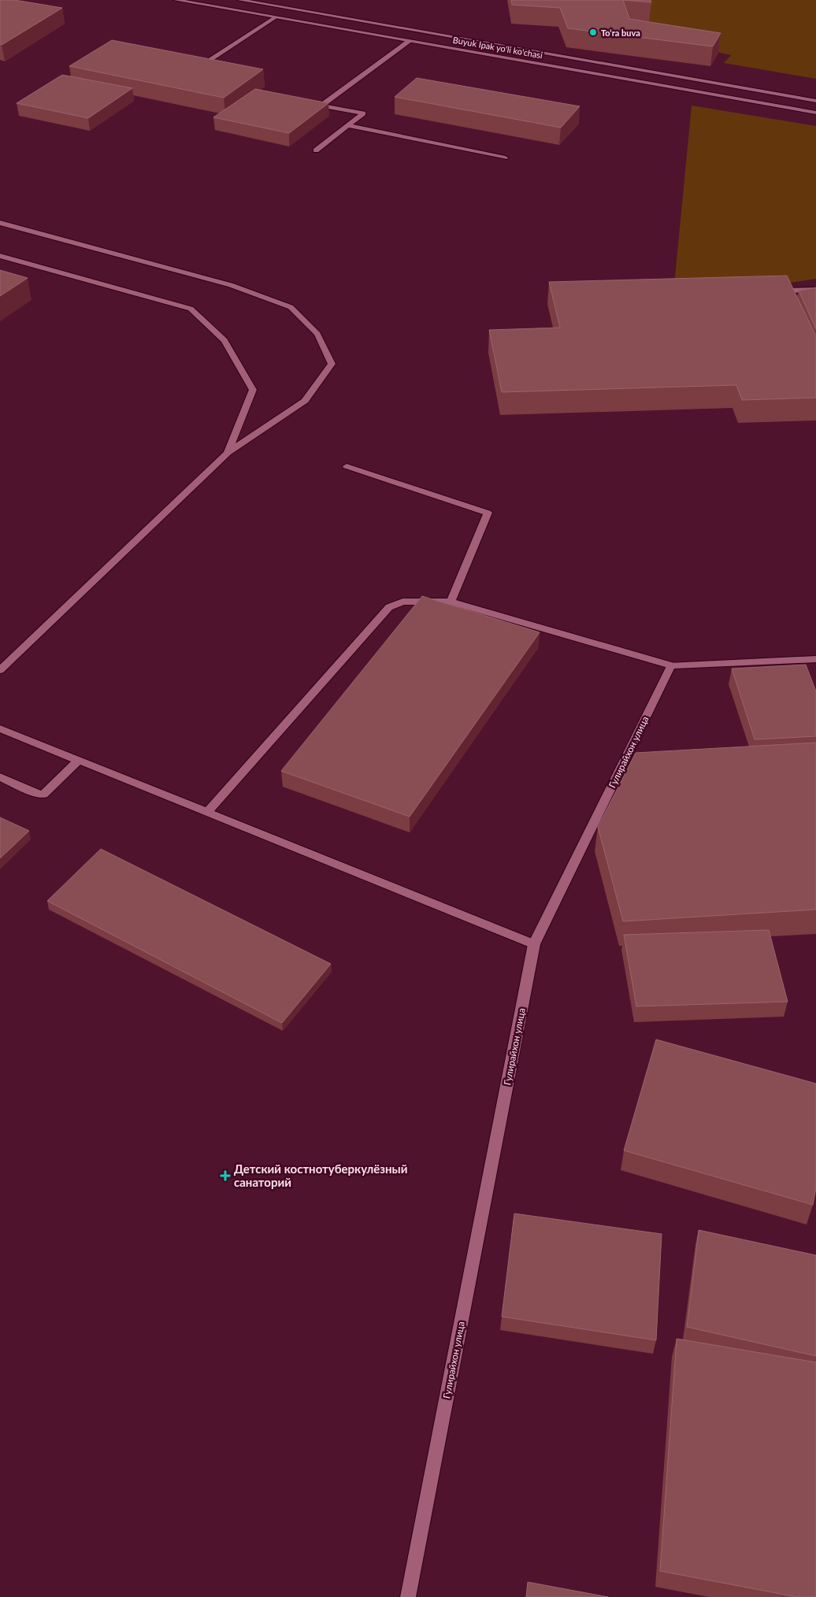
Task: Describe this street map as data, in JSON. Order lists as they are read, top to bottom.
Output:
{
  "streets": {
    "main road": ["Buyuk Ipak yo'li ko'chasi", "Гулирайхон улица"]
  },
  "places": {
    "other": ["To‘ra buva"],
    "health": ["Детский костнотуберкулёзный санаторий"]
  }
}
